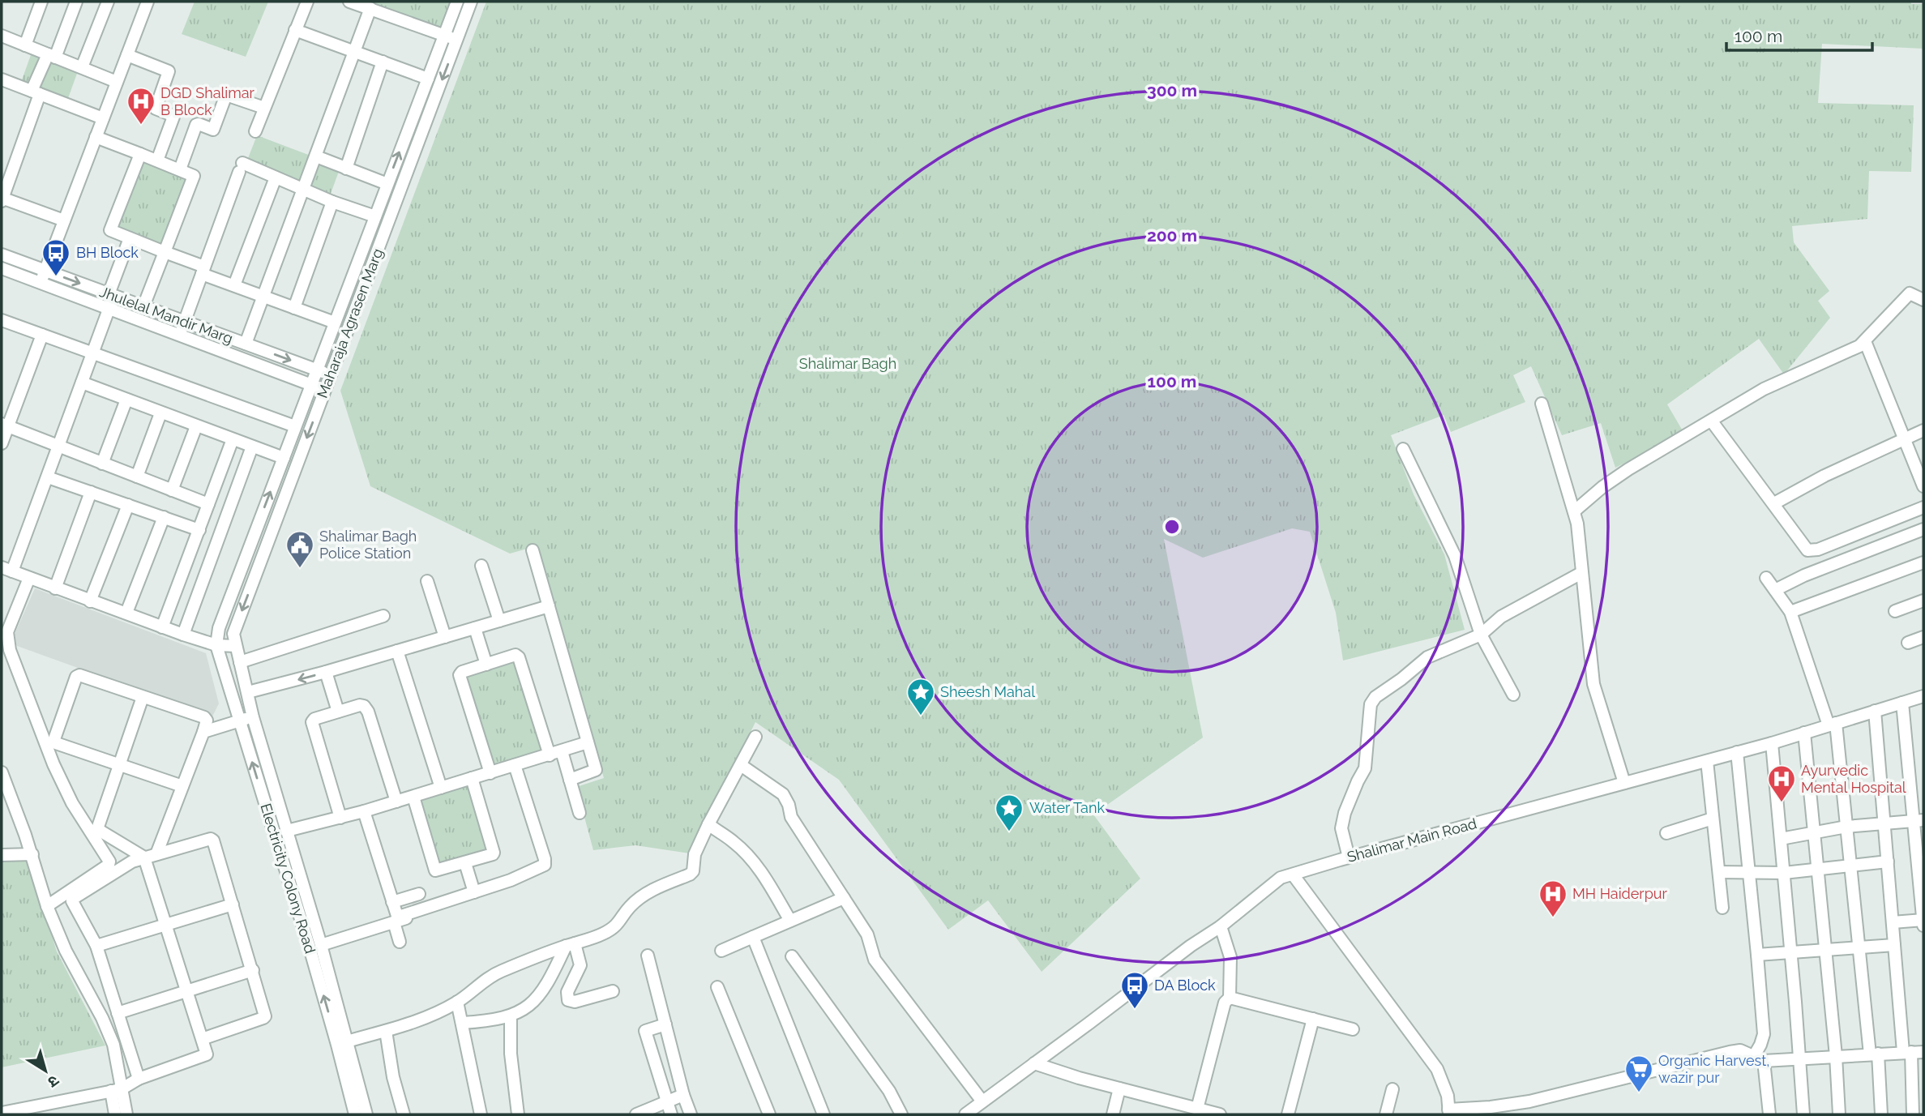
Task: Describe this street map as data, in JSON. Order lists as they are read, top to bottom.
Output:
{
  "streets": {
    "street": [
      "Jhulelal Mandir Marg",
      "Maharaja Agrasen Marg",
      "Shalimar Main Road",
      "Electricity Colony Road"
    ]
  },
  "crossings": [
    ["Jhulelal Mandir Marg", "Maharaja Agrasen Marg"],
    ["Maharaja Agrasen Marg", "Electricity Colony Road"]
  ],
  "parks": ["Shalimar Bagh"],
  "places": {
    "hospital": ["DGD Shalimar B Block", "Ayurvedic Mental Hospital", "MH Haiderpur"],
    "bus stop": ["BH Block", "DA Block"],
    "public building": ["Shalimar Bagh Police Station"],
    "place": ["Sheesh Mahal", "Water Tank"],
    "supermarket": ["Organic Harvest, wazir pur"]
  },
  "scale_bar": "100 m",
  "north": "bottom right",
  "rings": ["300 m", "200 m", "100 m"]
}
